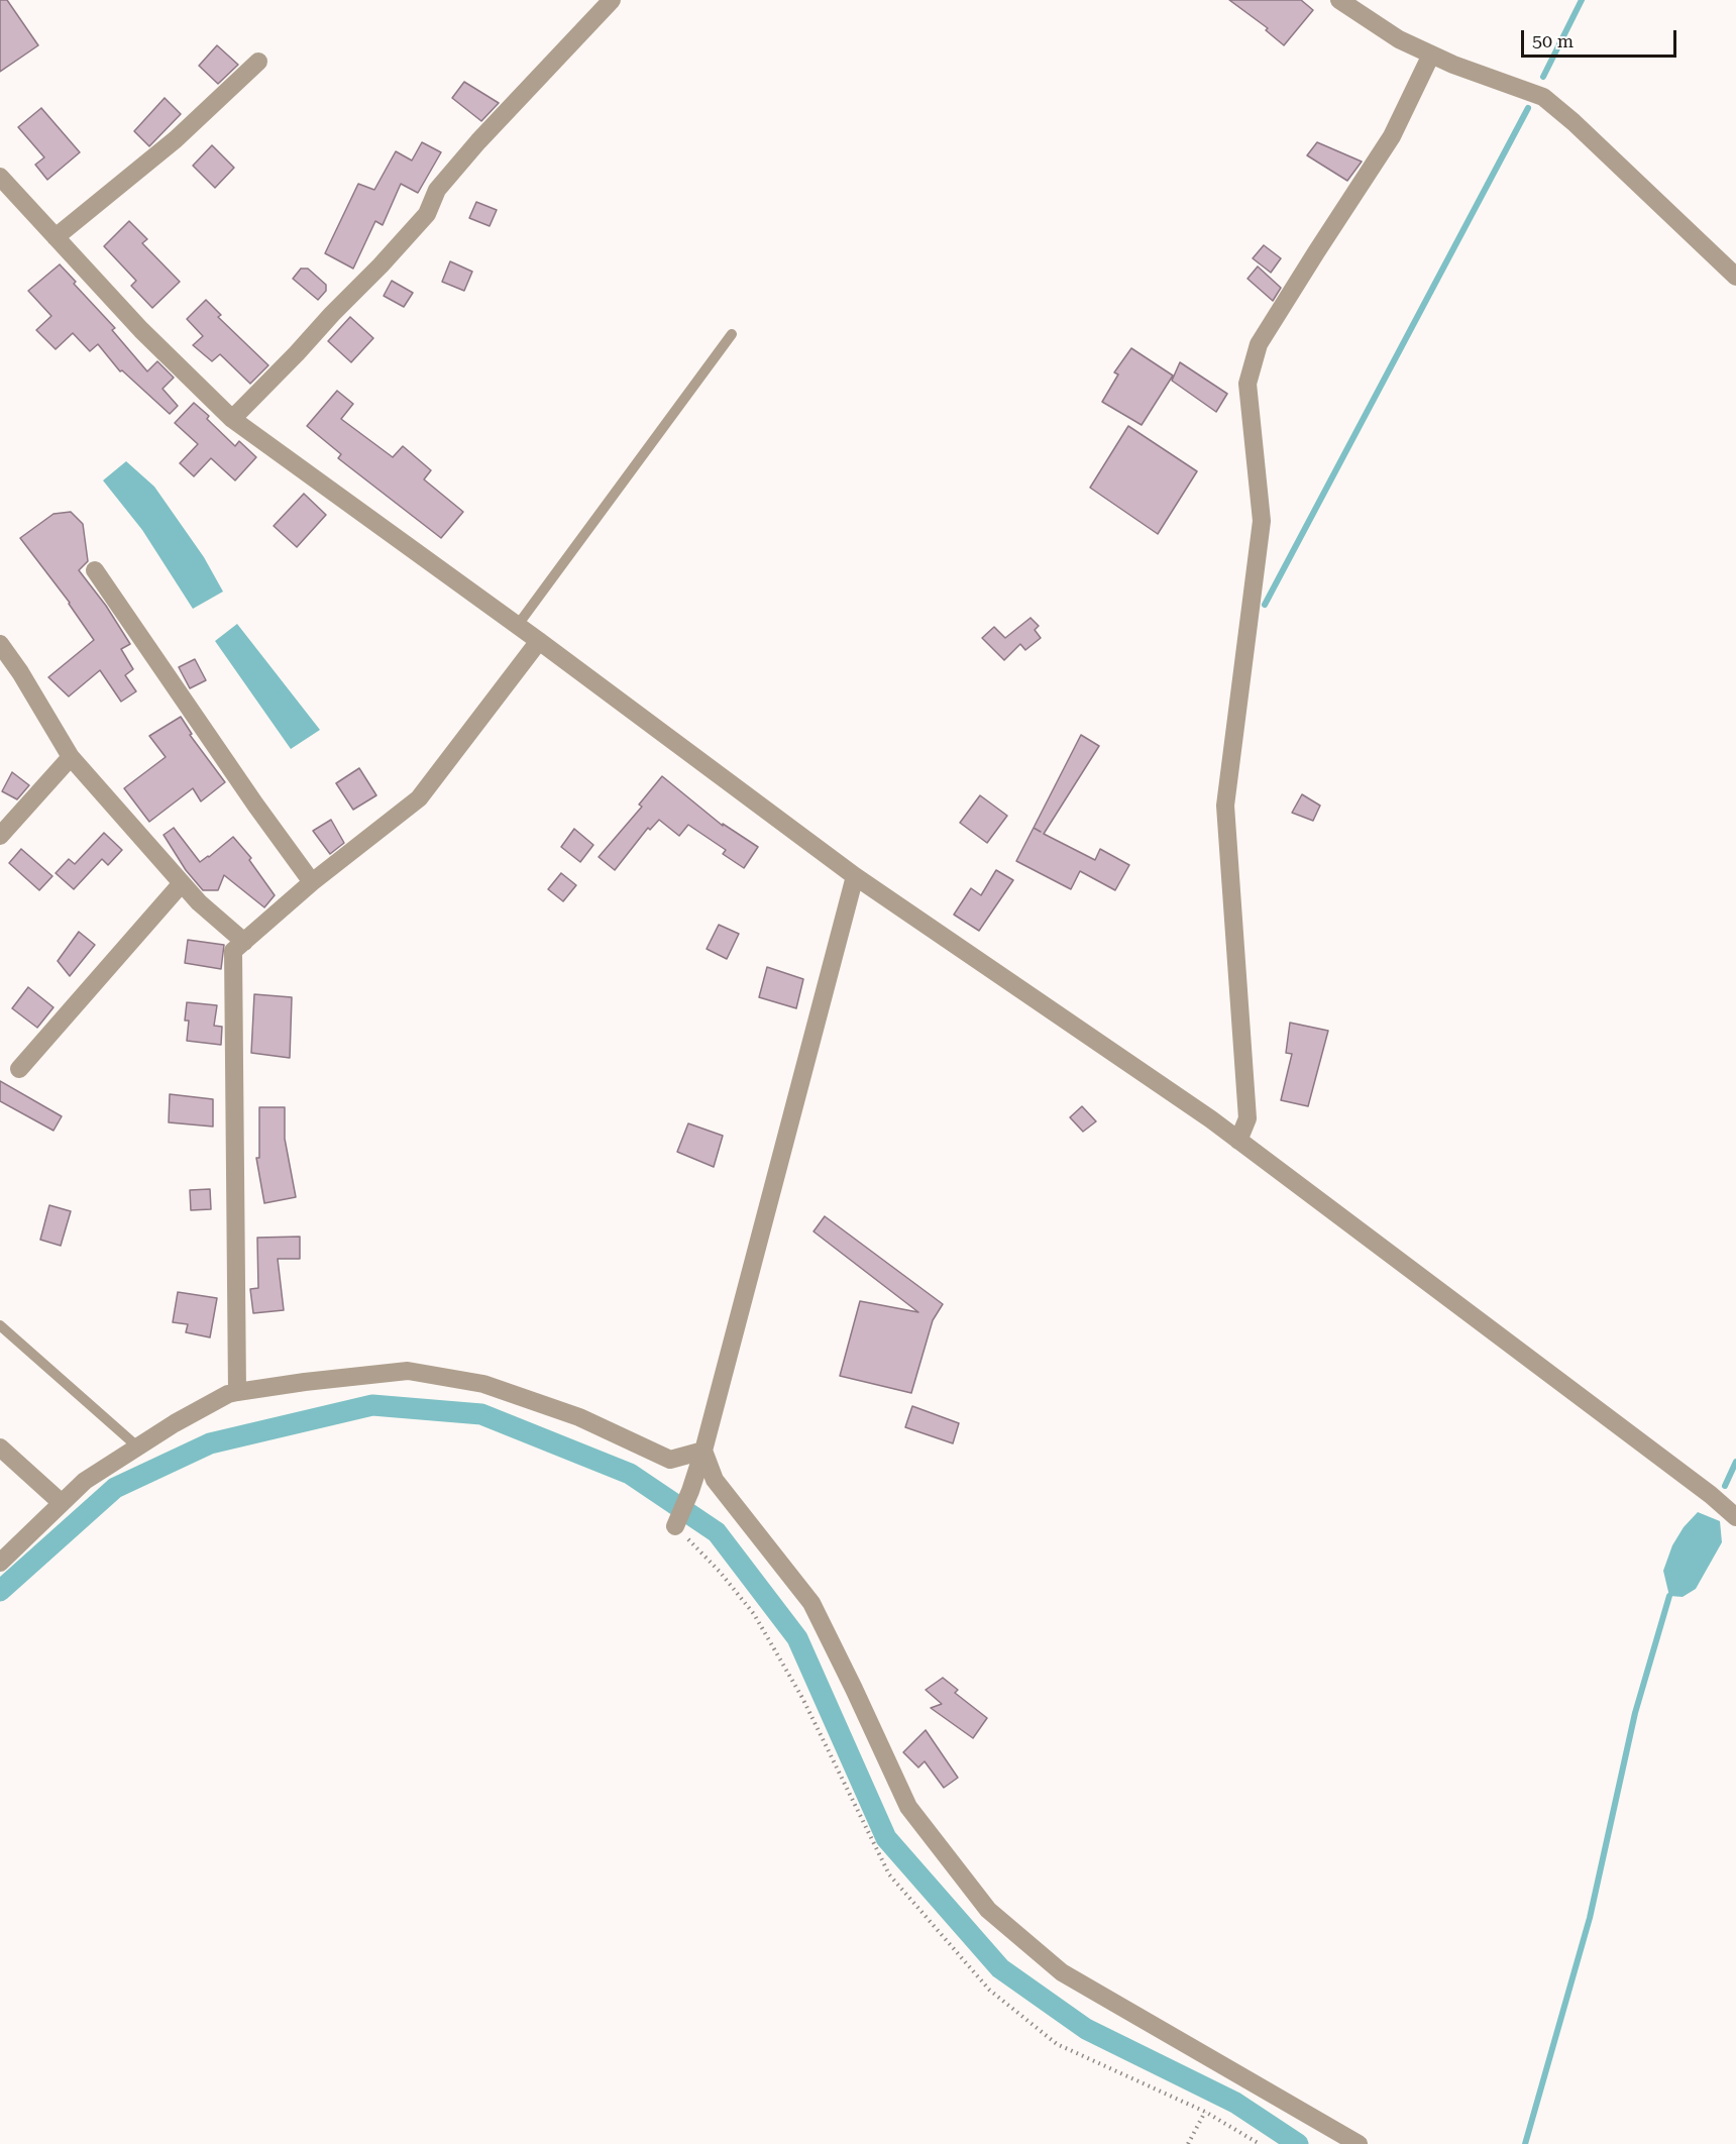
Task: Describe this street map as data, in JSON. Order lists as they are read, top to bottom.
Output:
{
  "scale_bar": "50 m"
}
